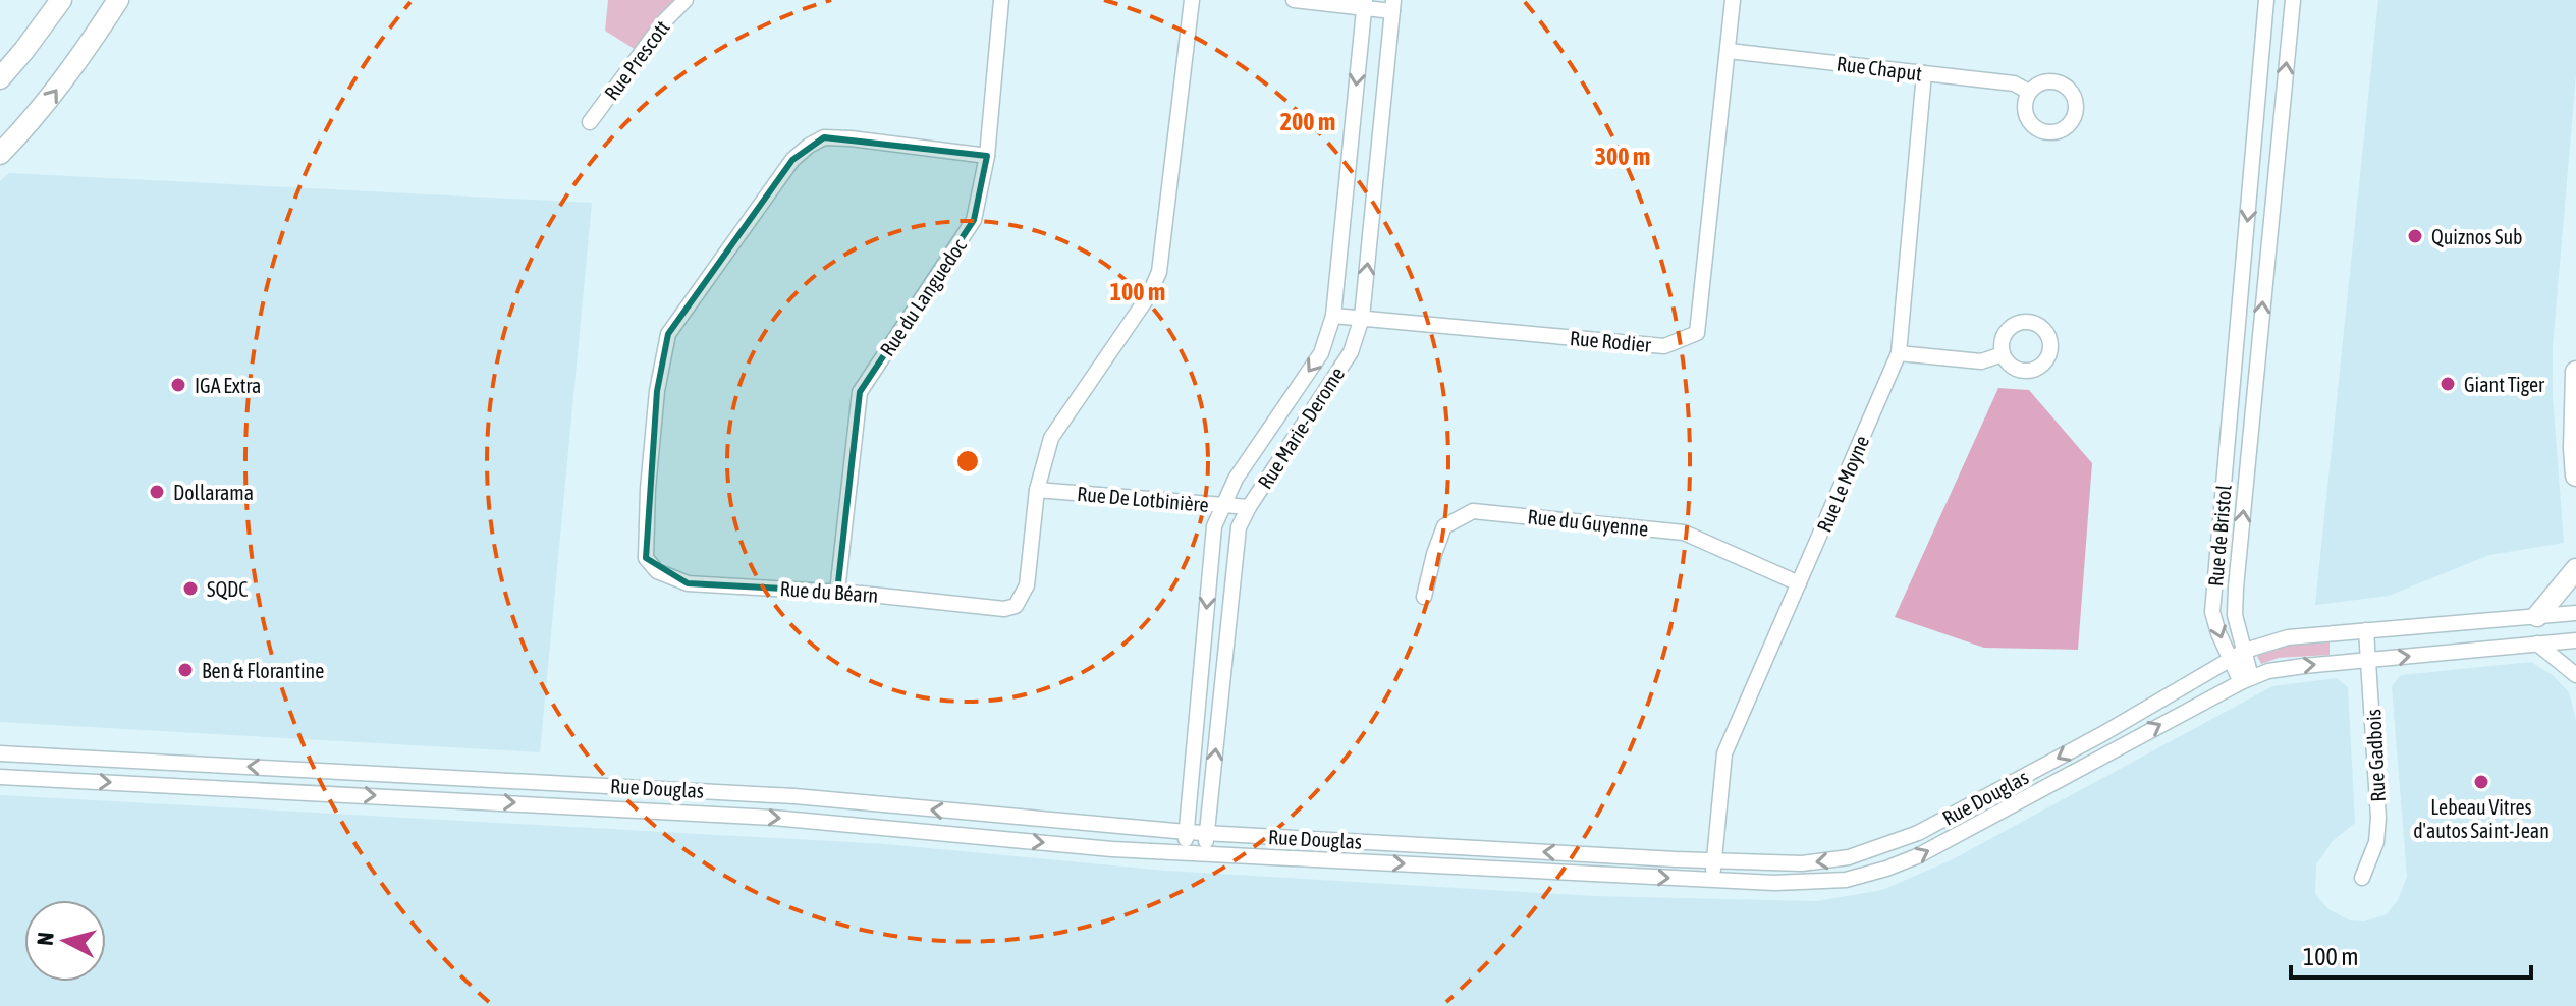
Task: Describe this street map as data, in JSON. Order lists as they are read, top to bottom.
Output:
{
  "streets": {
    "street": [
      "Rue Prescott",
      "Rue Chaput",
      "Rue du Languedoc",
      "Rue Rodier",
      "Rue Marie-Derome",
      "Rue Le Moyne",
      "Rue De Lotbinière",
      "Rue du Guyenne",
      "Rue de Bristol",
      "Rue du Béarn",
      "Rue Gadbois",
      "Rue Douglas"
    ]
  },
  "crossings": [
    ["Rue Chaput", "Rue Rodier"],
    ["Rue Chaput", "Rue Le Moyne"],
    ["Rue du Languedoc", "Rue du Béarn"],
    ["Rue Rodier", "Rue Marie-Derome"],
    ["Rue Marie-Derome", "Rue De Lotbinière"],
    ["Rue Marie-Derome", "Rue Douglas"],
    ["Rue Le Moyne", "Rue du Guyenne"],
    ["Rue Le Moyne", "Rue Douglas"],
    ["Rue De Lotbinière", "Rue du Béarn"],
    ["Rue de Bristol", "Rue Douglas"],
    ["Rue Gadbois", "Rue Douglas"]
  ],
  "places": [
    "Quiznos Sub",
    "Giant Tiger",
    "IGA Extra",
    "Dollarama",
    "SQDC",
    "Ben & Florantine",
    "Lebeau Vitres d'autos Saint-Jean"
  ],
  "scale_bar": "100 m",
  "north": "left",
  "rings": ["200 m", "300 m", "100 m"]
}
